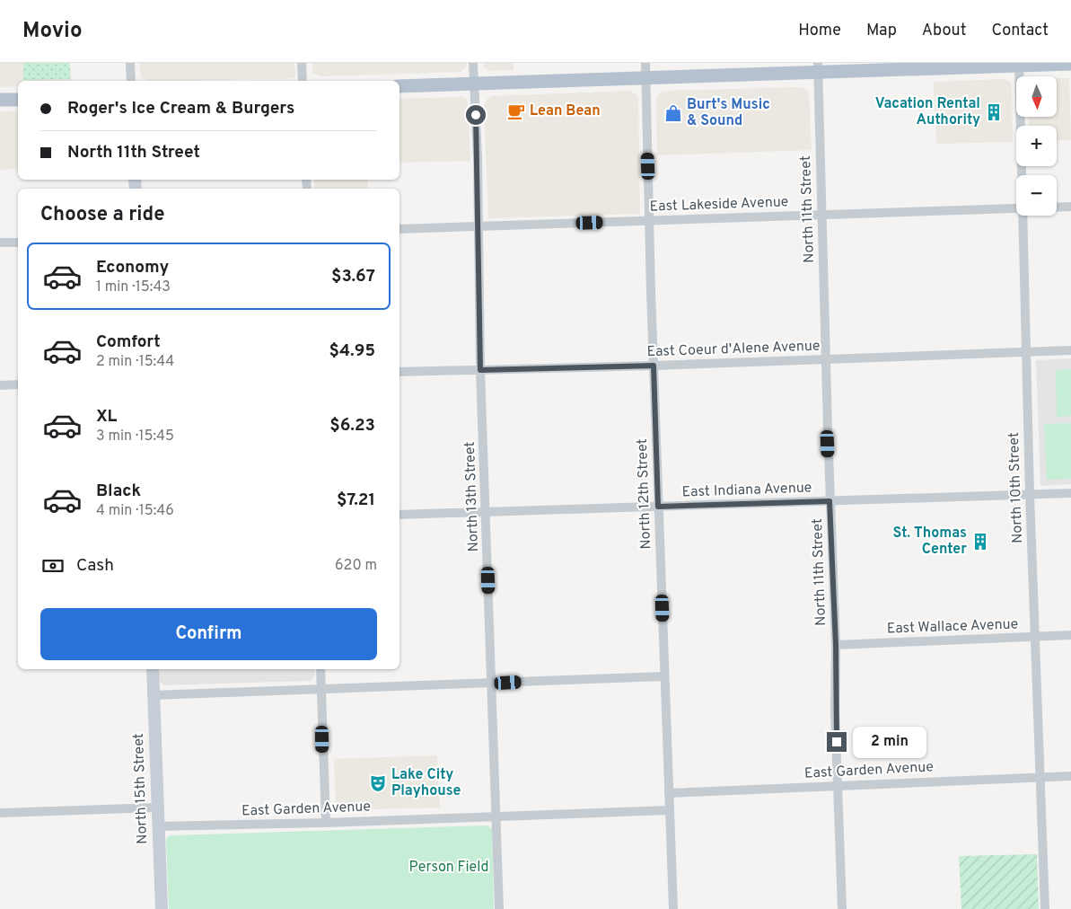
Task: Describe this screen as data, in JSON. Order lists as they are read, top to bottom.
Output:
{
  "streets": {
    "main road": ["North 15th Street"],
    "street": [
      "East Lakeside Avenue",
      "North 11th Street",
      "East Coeur d'Alene Avenue",
      "North 10th Street",
      "East Indiana Avenue",
      "North 12th Street",
      "North 13th Street",
      "East Wallace Avenue",
      "East Garden Avenue"
    ]
  },
  "crossings": [
    ["East Lakeside Avenue", "North 11th Street"],
    ["East Lakeside Avenue", "North 12th Street"],
    ["East Lakeside Avenue", "North 13th Street"],
    ["North 11th Street", "East Coeur d'Alene Avenue"],
    ["North 11th Street", "East Indiana Avenue"],
    ["North 11th Street", "East Wallace Avenue"],
    ["North 11th Street", "East Garden Avenue"],
    ["East Coeur d'Alene Avenue", "North 10th Street"],
    ["East Coeur d'Alene Avenue", "North 12th Street"],
    ["East Coeur d'Alene Avenue", "North 13th Street"],
    ["North 10th Street", "East Indiana Avenue"],
    ["North 10th Street", "East Wallace Avenue"],
    ["North 10th Street", "East Garden Avenue"],
    ["East Indiana Avenue", "North 12th Street"],
    ["East Indiana Avenue", "North 13th Street"],
    ["North 12th Street", "East Garden Avenue"],
    ["North 13th Street", "East Garden Avenue"],
    ["East Garden Avenue", "North 15th Street"]
  ],
  "parks": ["Person Field"],
  "places": {
    "cafe": ["Lean Bean"],
    "building": ["Vacation Rental Authority", "St. Thomas Center"],
    "shop": ["Burt's Music & Sound"],
    "theatre": ["Lake City Playhouse"]
  },
  "north": "bottom",
  "page": {
    "header": "Movio",
    "nav": [
      "Home",
      "Map",
      "About",
      "Contact"
    ],
    "map_buttons": ["+", "−"],
    "banner": ["Roger's Ice Cream & Burgers", "North 11th Street"],
    "heading": "Choose a ride",
    "list": [
      {
        "name": "Economy",
        "note": "1 min · 15:43",
        "value": "$3.67"
      },
      {
        "name": "Comfort",
        "note": "2 min · 15:44",
        "value": "$4.95"
      },
      {
        "name": "XL",
        "note": "3 min · 15:45",
        "value": "$6.23"
      },
      {
        "name": "Black",
        "note": "4 min · 15:46",
        "value": "$7.21"
      }
    ],
    "pay": ["Cash", "620 m"],
    "buttons": "Confirm",
    "bubble": "2 min"
  }
}
